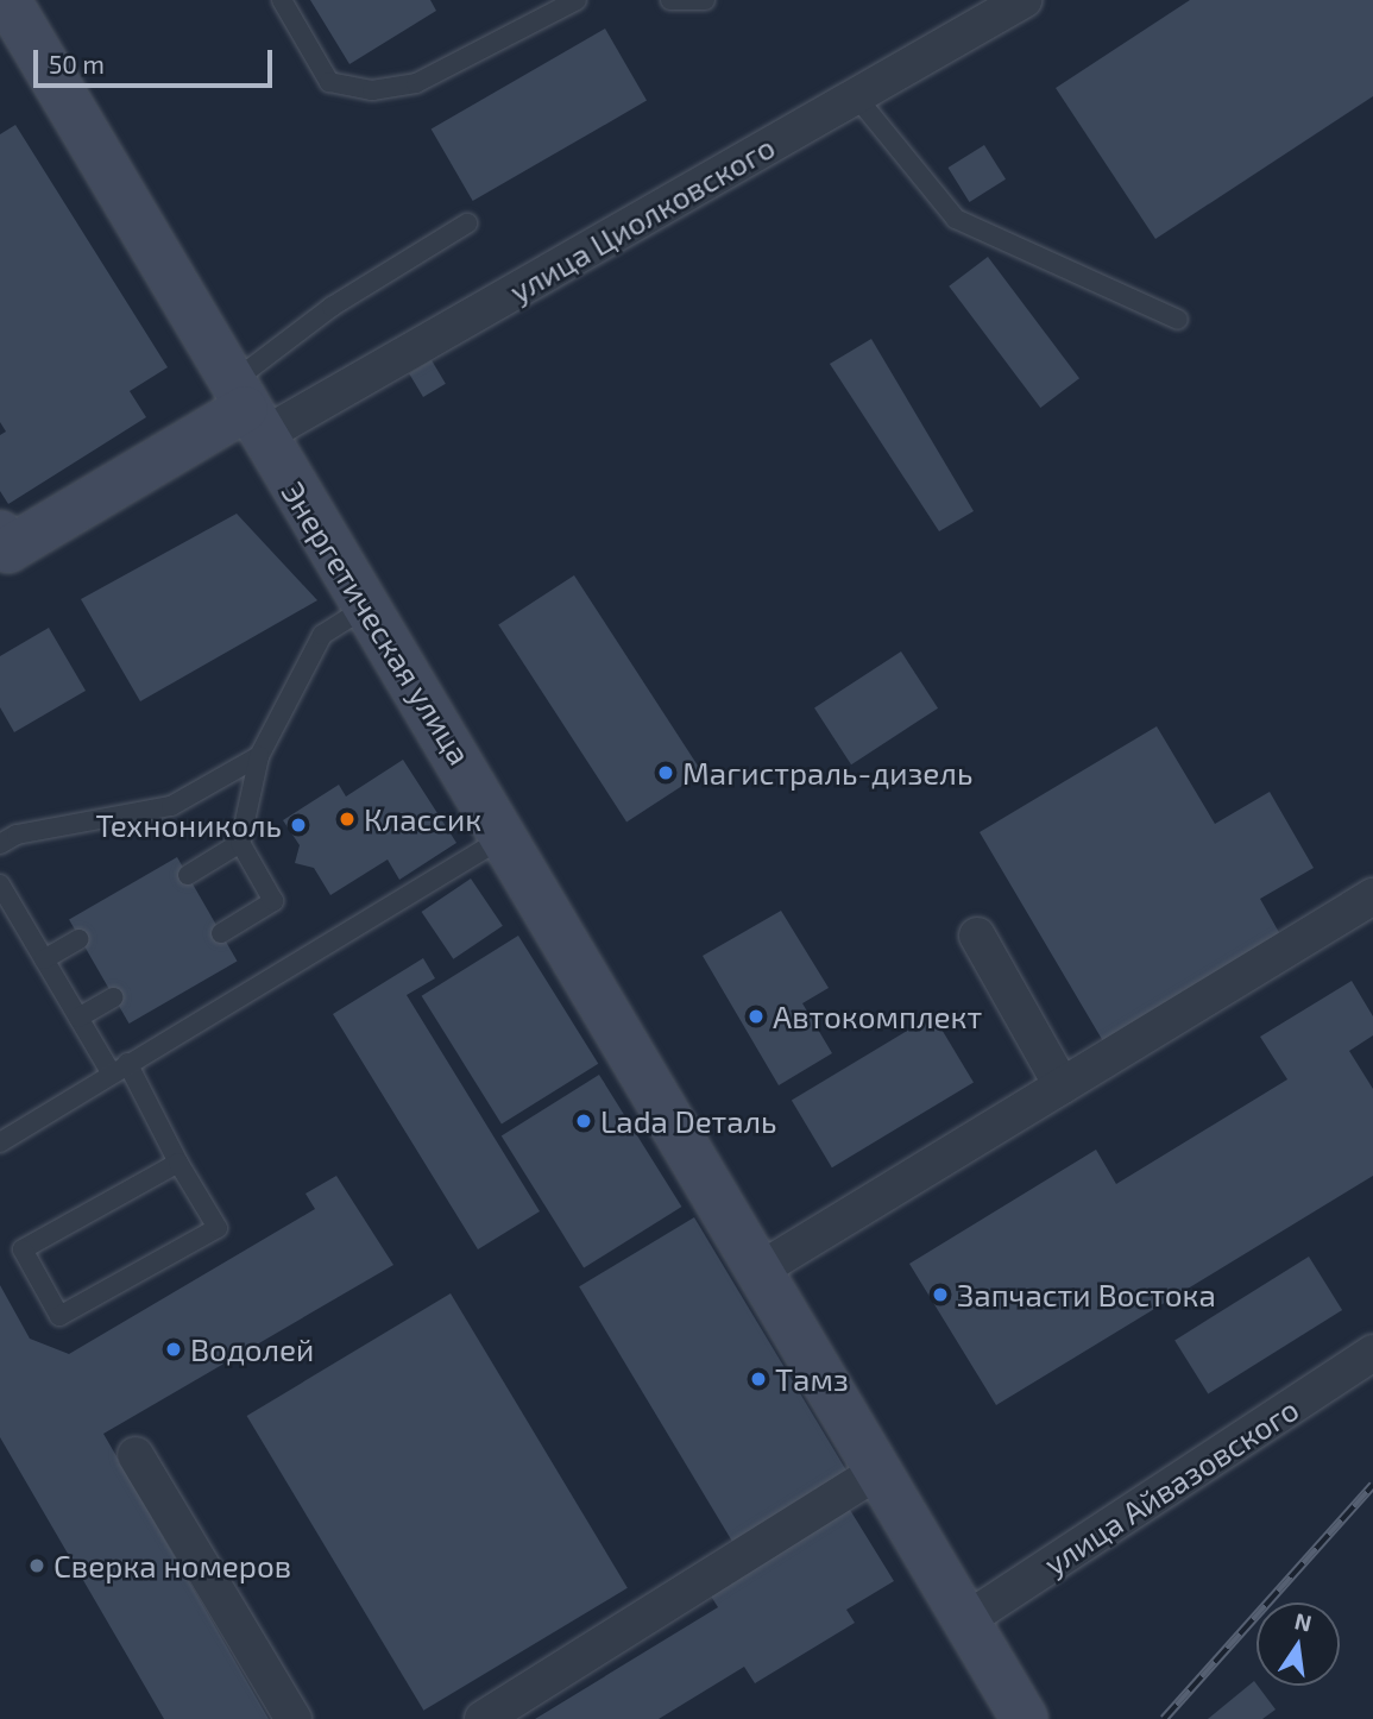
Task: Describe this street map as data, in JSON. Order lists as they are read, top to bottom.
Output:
{
  "streets": {
    "street": ["улица Циолковского", "Энергетическая улица", "улица Айвазовского"]
  },
  "crossings": [
    ["улица Циолковского", "Энергетическая улица"],
    ["Энергетическая улица", "улица Айвазовского"]
  ],
  "places": [
    "Магистраль-дизель",
    "Классик",
    "Технониколь",
    "Автокомплект",
    "Lada Dеталь",
    "Запчасти Востока",
    "Водолей",
    "Тамз",
    "Сверка номеров"
  ],
  "scale_bar": "50 m",
  "north": "top"
}
